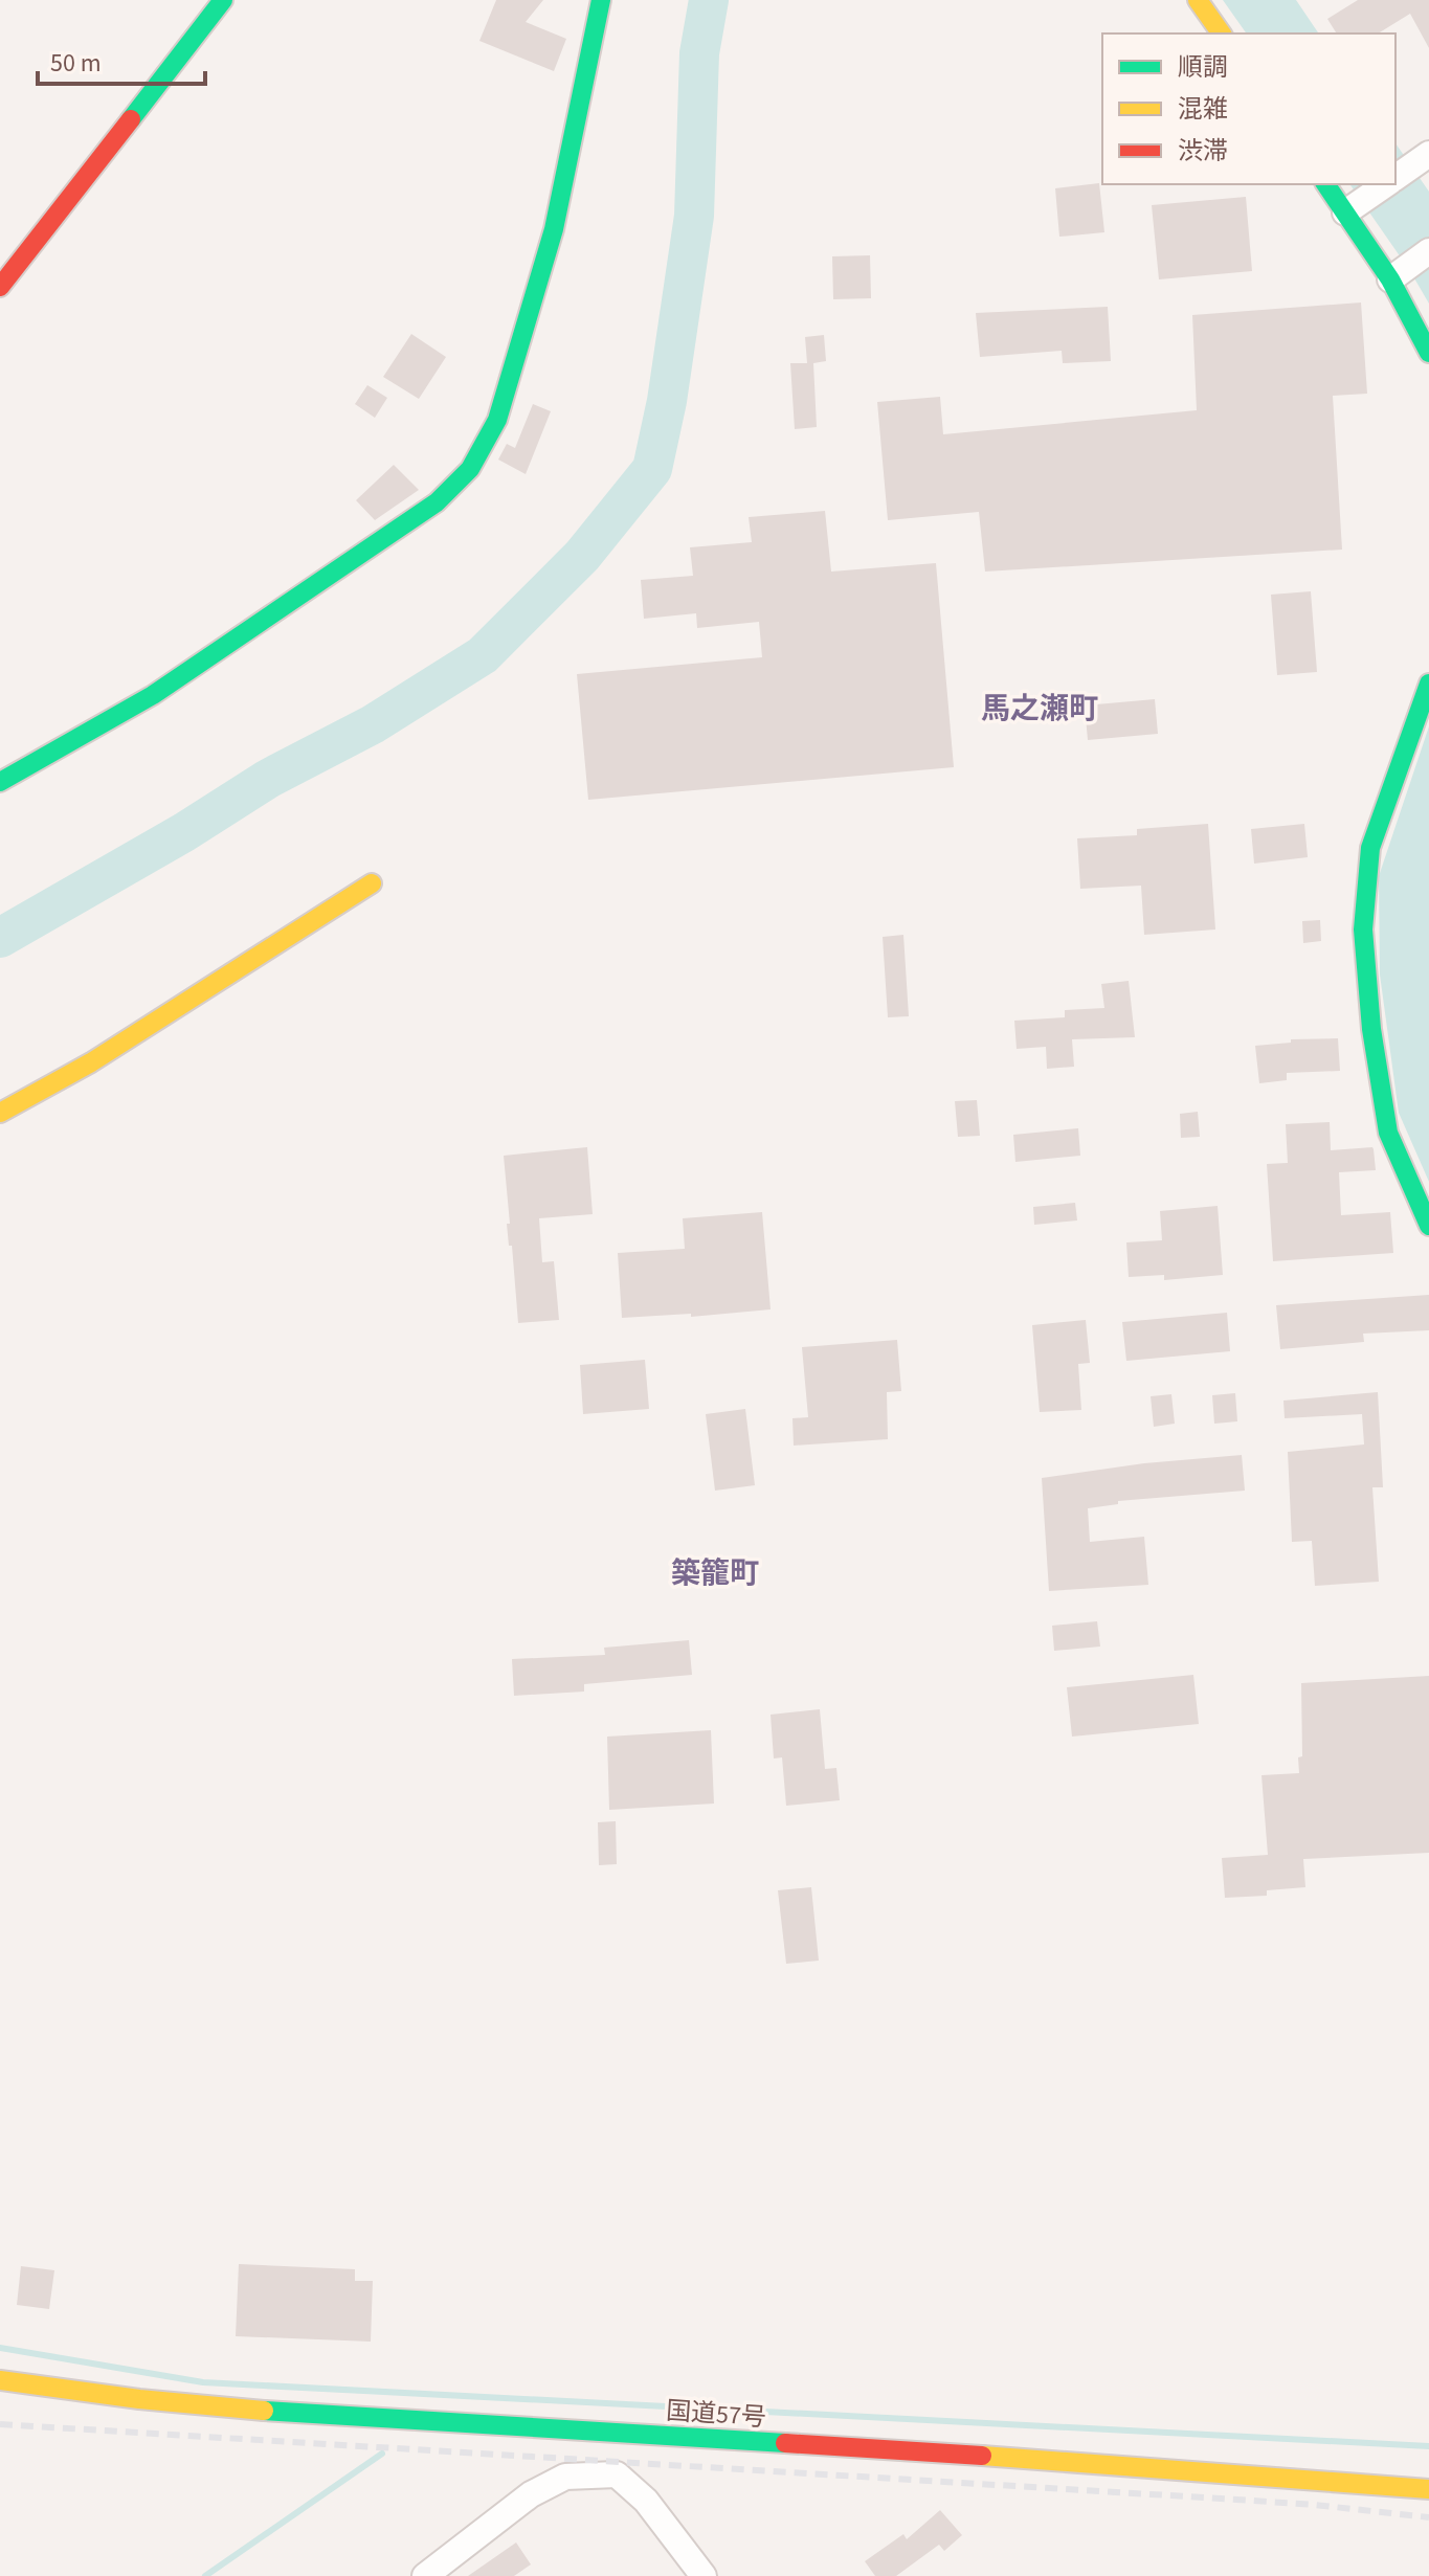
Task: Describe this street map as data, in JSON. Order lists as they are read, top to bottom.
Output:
{
  "streets": {
    "main road": ["国道57号"]
  },
  "districts": ["馬之瀬町", "築籠町"],
  "legend": ["順調", "混雑", "渋滞"],
  "scale_bar": "50 m"
}
